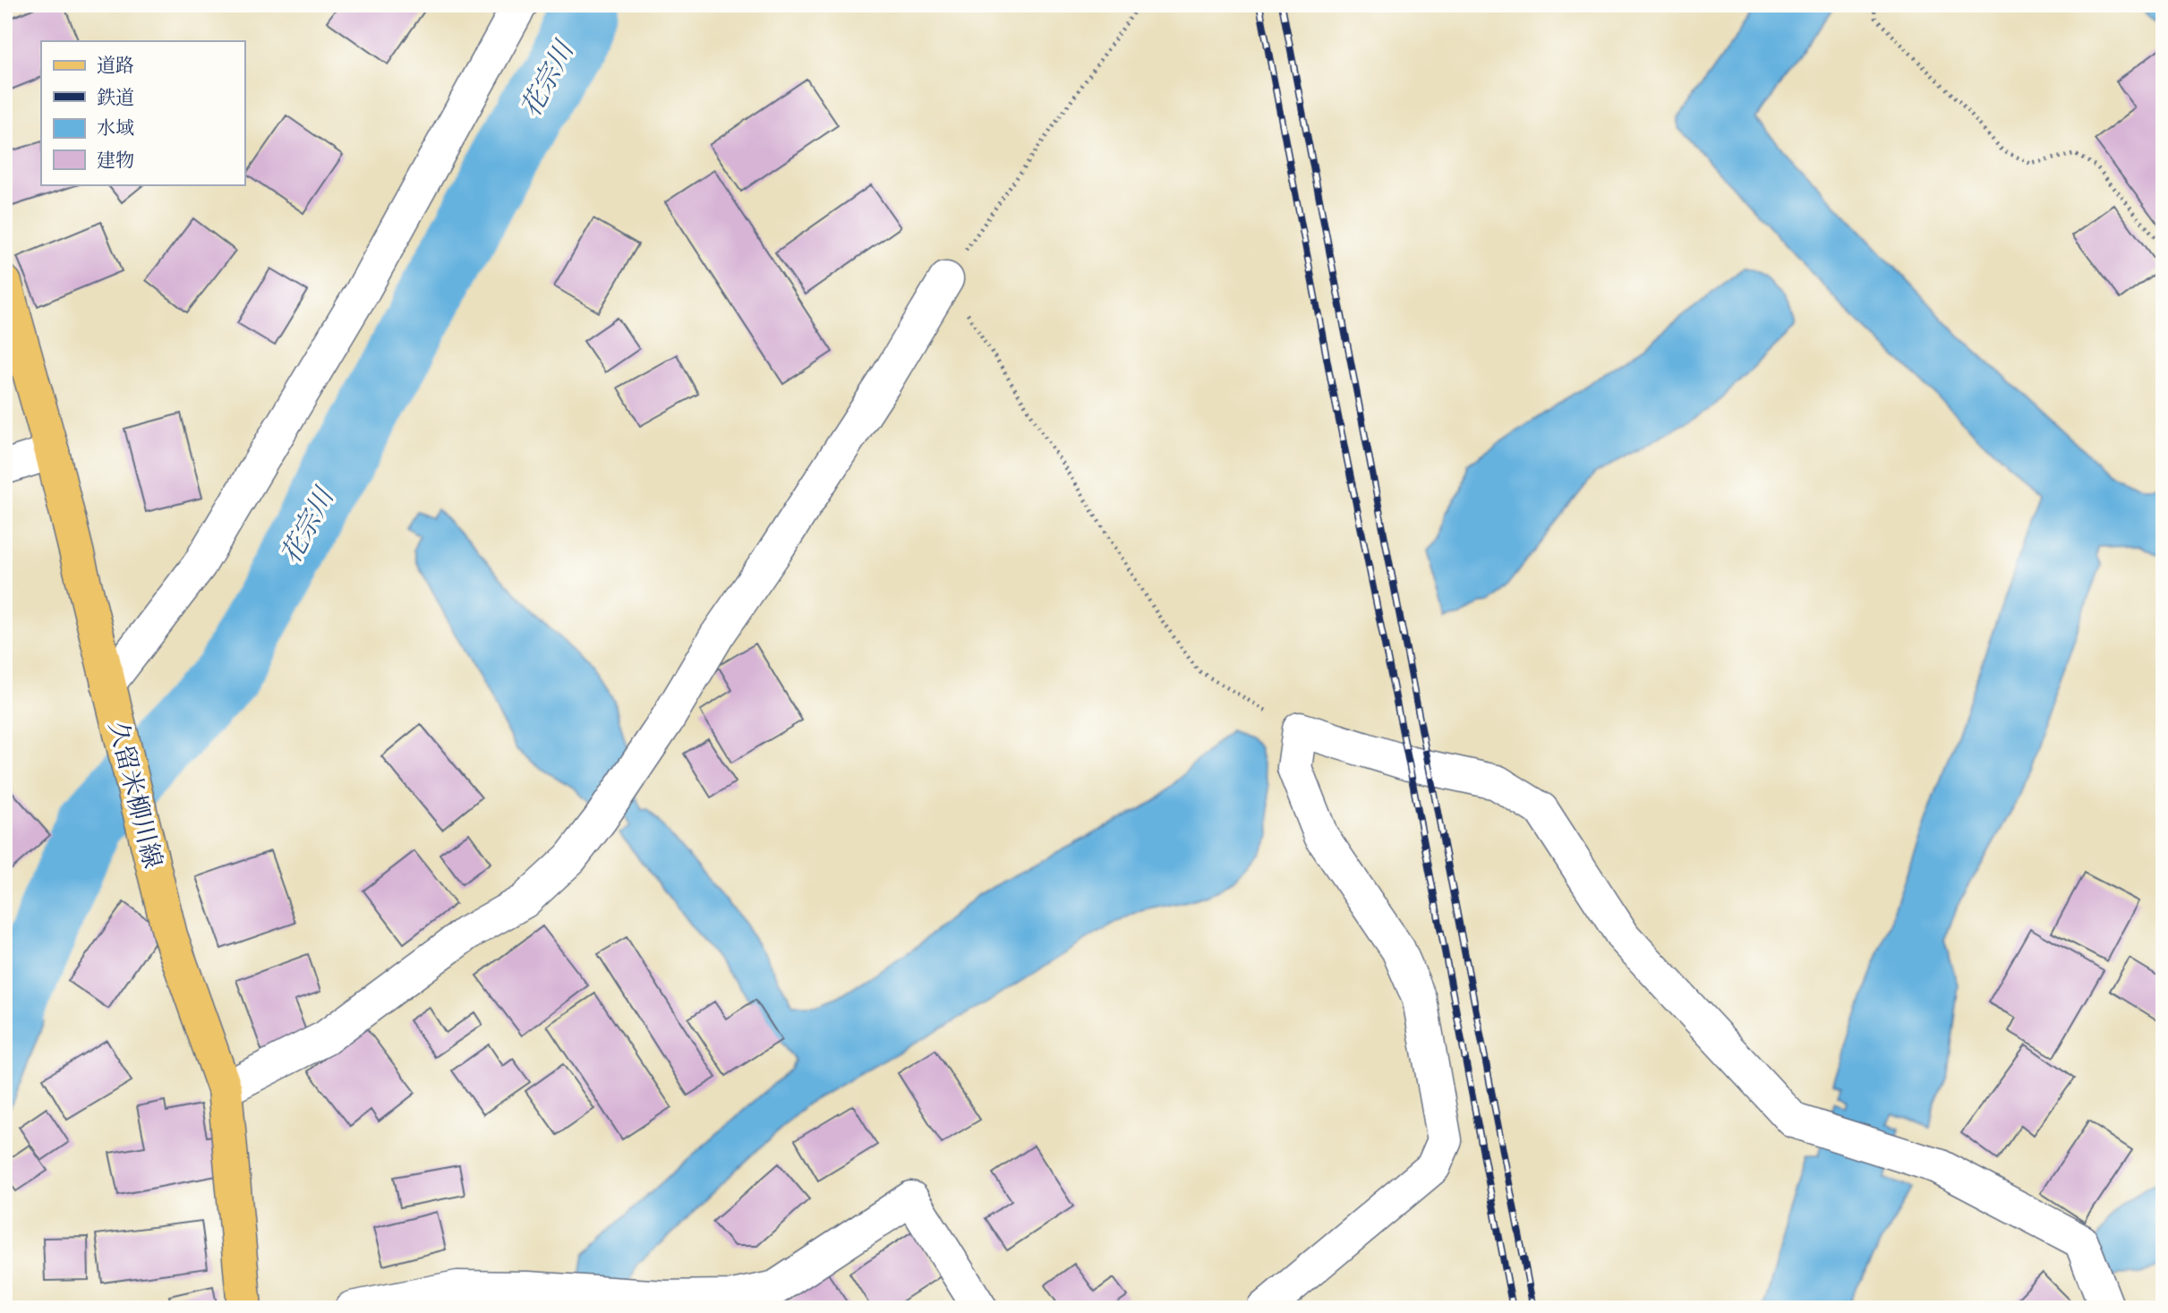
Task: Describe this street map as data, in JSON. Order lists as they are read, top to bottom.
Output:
{
  "streets": {
    "main road": ["久留米柳川線"]
  },
  "water": ["花宗川"],
  "legend": [
    "道路",
    "鉄道",
    "水域",
    "建物"
  ]
}
